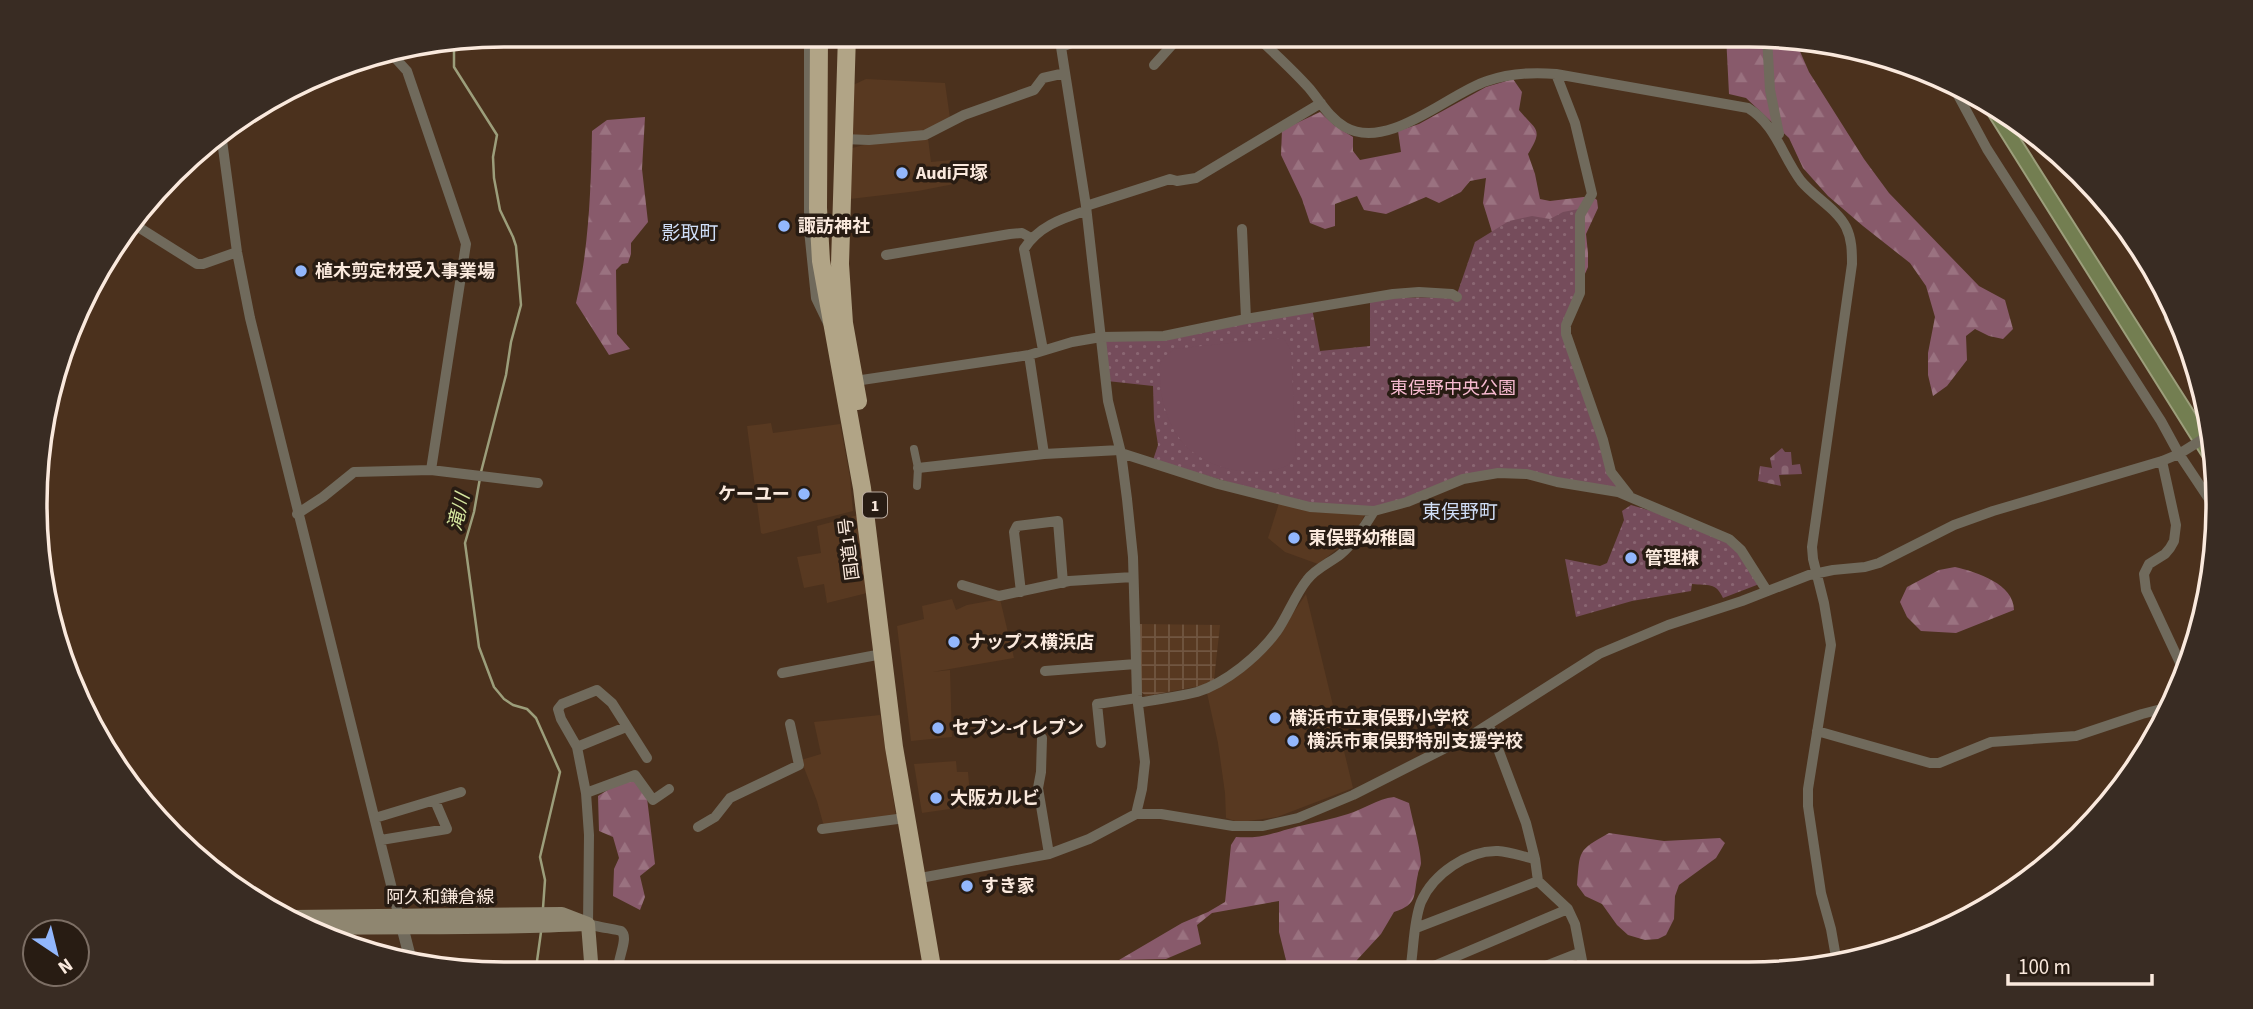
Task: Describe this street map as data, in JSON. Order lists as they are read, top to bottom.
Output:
{
  "streets": {
    "highway": ["1", "国道1号"],
    "main road": ["阿久和鎌倉線"]
  },
  "crossings": [
    ["1", "国道1号"]
  ],
  "districts": ["影取町", "東俣野町"],
  "water": ["滝川"],
  "parks": ["東俣野中央公園"],
  "places": [
    "Audi戸塚",
    "諏訪神社",
    "植木剪定材受入事業場",
    "ケーユー",
    "東俣野幼稚園",
    "管理棟",
    "ナップス横浜店",
    "横浜市立東俣野小学校",
    "セブン-イレブン",
    "横浜市東俣野特別支援学校",
    "大阪カルビ",
    "すき家"
  ],
  "scale_bar": "100 m",
  "north": "bottom right"
}
